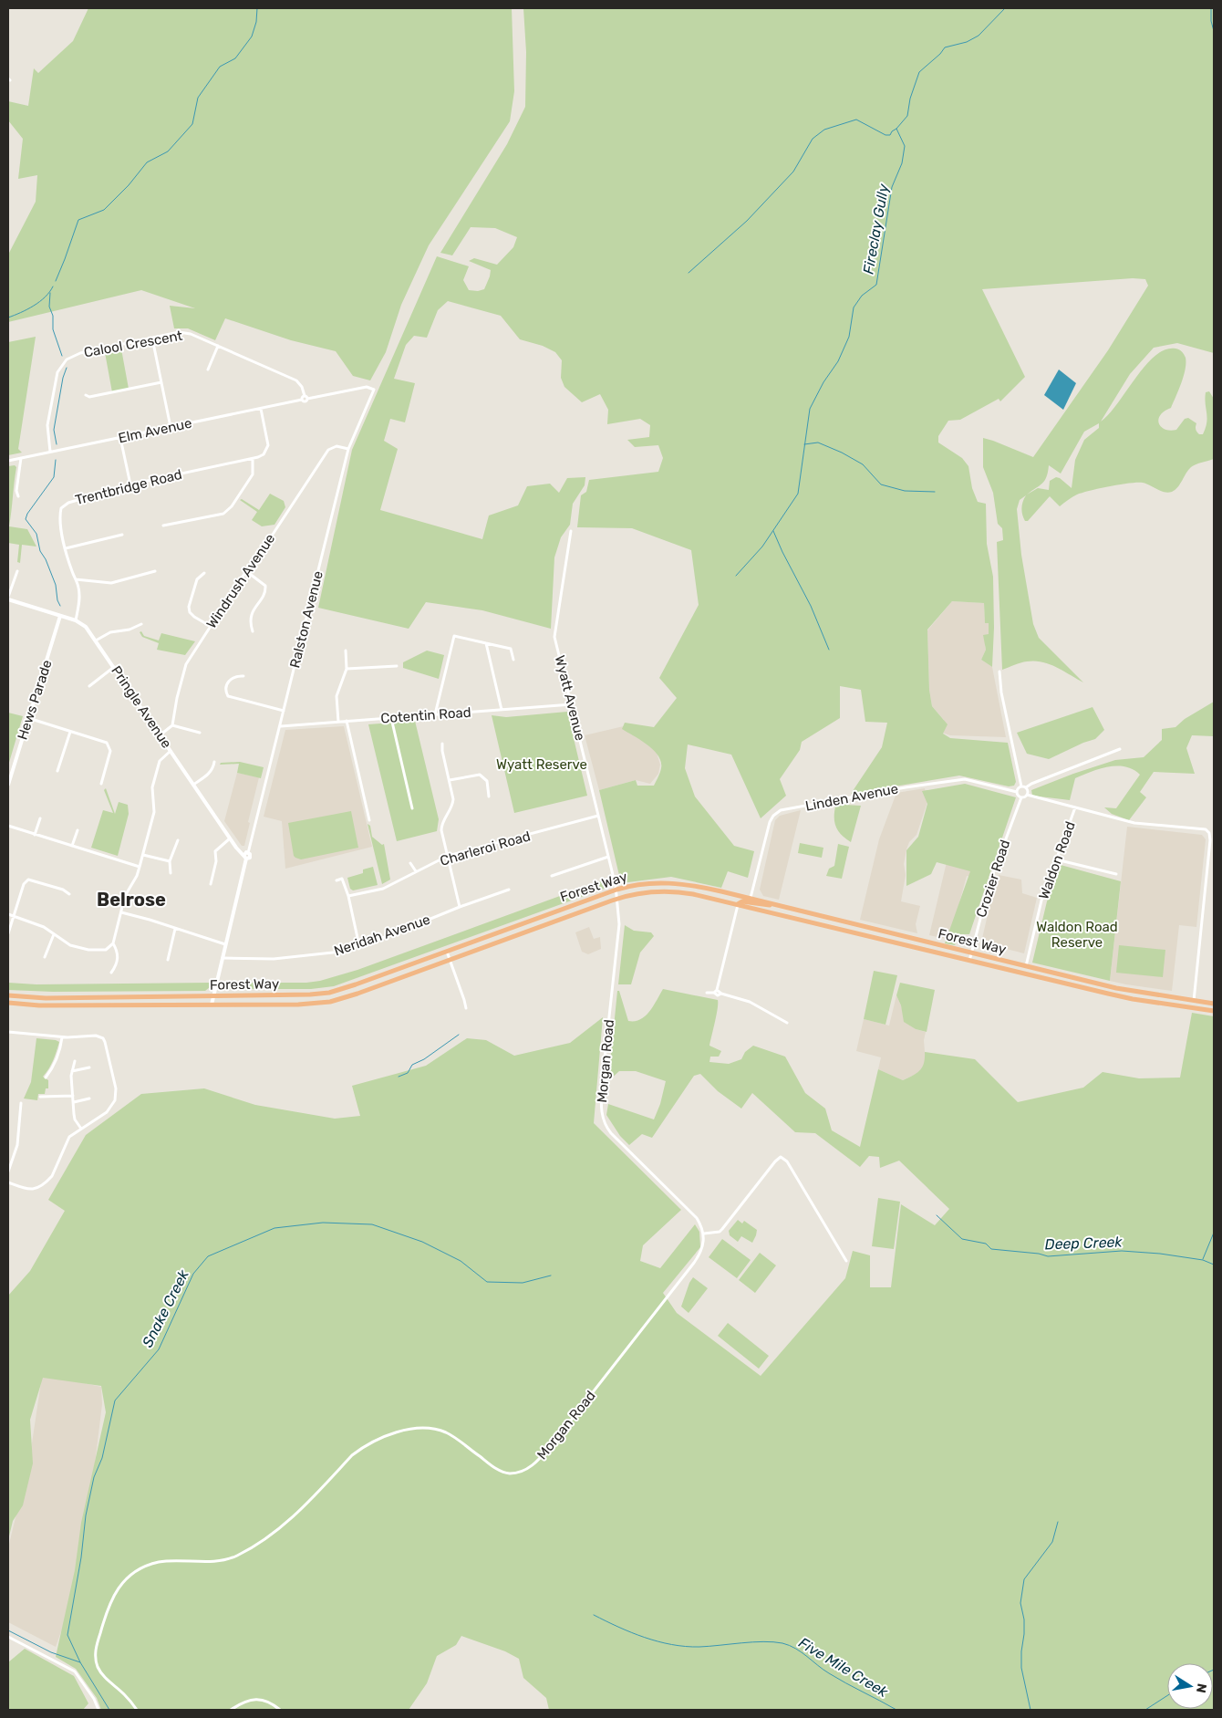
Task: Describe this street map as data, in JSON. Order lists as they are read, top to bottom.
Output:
{
  "streets": {
    "main road": ["Forest Way"],
    "street": [
      "Calool Crescent",
      "Elm Avenue",
      "Trentbridge Road",
      "Windrush Avenue",
      "Ralston Avenue",
      "Wyatt Avenue",
      "Hews Parade",
      "Pringle Avenue",
      "Cotentin Road",
      "Linden Avenue",
      "Charleroi Road",
      "Waldon Road",
      "Crozier Road",
      "Neridah Avenue",
      "Morgan Road"
    ]
  },
  "crossings": [
    ["Calool Crescent", "Elm Avenue"],
    ["Calool Crescent", "Ralston Avenue"],
    ["Elm Avenue", "Ralston Avenue"],
    ["Trentbridge Road", "Pringle Avenue"],
    ["Windrush Avenue", "Ralston Avenue"],
    ["Ralston Avenue", "Pringle Avenue"],
    ["Ralston Avenue", "Cotentin Road"],
    ["Ralston Avenue", "Forest Way"],
    ["Ralston Avenue", "Neridah Avenue"],
    ["Wyatt Avenue", "Cotentin Road"],
    ["Wyatt Avenue", "Charleroi Road"],
    ["Wyatt Avenue", "Forest Way"],
    ["Wyatt Avenue", "Morgan Road"],
    ["Hews Parade", "Pringle Avenue"],
    ["Linden Avenue", "Crozier Road"],
    ["Linden Avenue", "Forest Way"],
    ["Waldon Road", "Forest Way"],
    ["Crozier Road", "Forest Way"],
    ["Forest Way", "Morgan Road"]
  ],
  "districts": ["Belrose"],
  "water": [
    "Fireclay Gully",
    "Deep Creek",
    "Snake Creek",
    "Five Mile Creek"
  ],
  "parks": ["Wyatt Reserve", "Waldon Road Reserve"],
  "north": "right"
}
